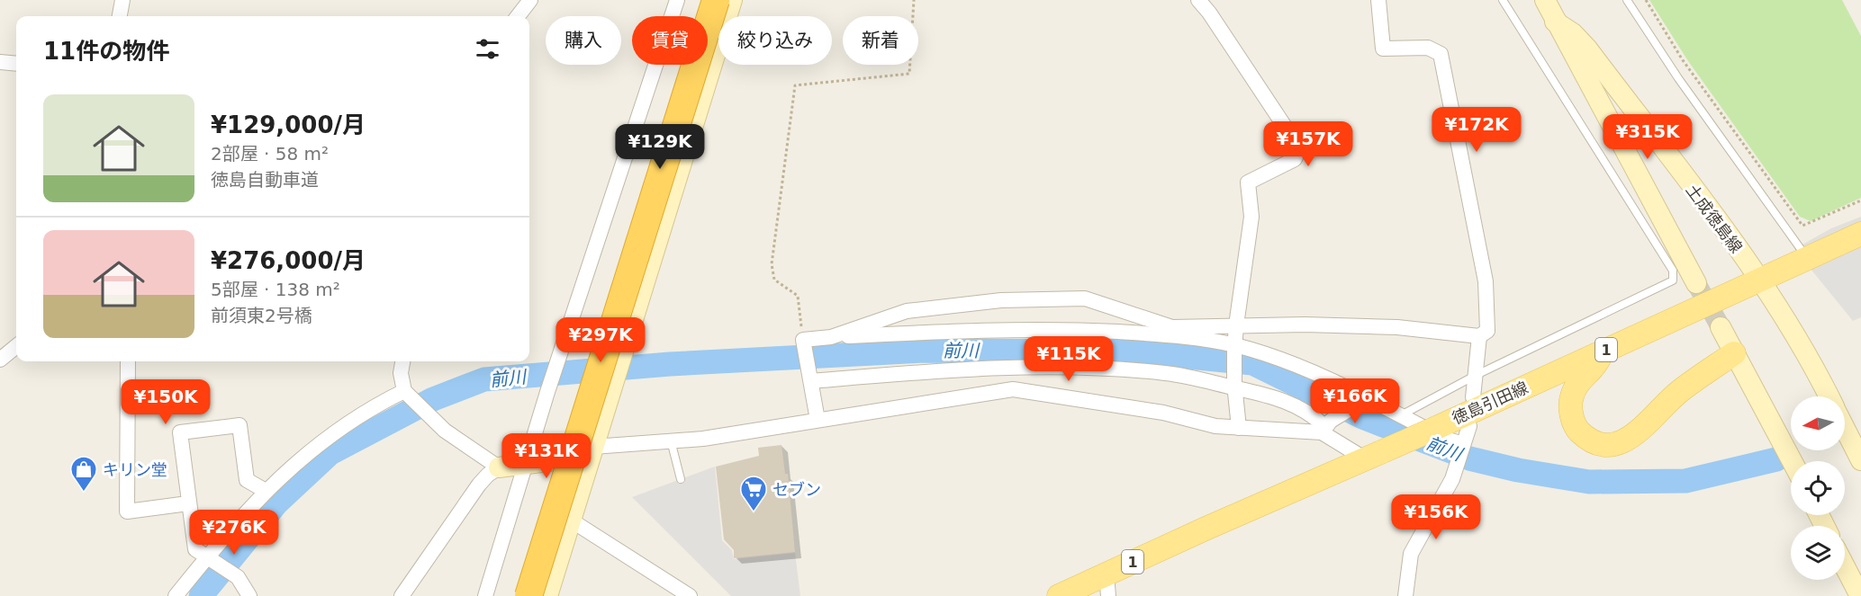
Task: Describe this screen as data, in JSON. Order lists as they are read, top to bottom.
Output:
{
  "streets": {
    "main road": ["土成徳島線", "1", "徳島引田線"]
  },
  "crossings": [
    ["土成徳島線", "徳島引田線"]
  ],
  "water": ["前川"],
  "places": {
    "shop": ["キリン堂"],
    "supermarket": ["セブン"]
  },
  "north": "left",
  "page": {
    "chip": [
      "購入",
      "賃貸",
      "絞り込み",
      "新着"
    ],
    "heading": "11件の物件",
    "list": [
      {
        "name": "¥129,000/月",
        "note": "2部屋 · 58 m² · 徳島自動車道"
      },
      {
        "name": "¥276,000/月",
        "note": "5部屋 · 138 m² · 前須東2号橋"
      }
    ],
    "price": [
      "¥172K",
      "¥315K",
      "¥157K",
      "¥129K",
      "¥297K",
      "¥115K",
      "¥166K",
      "¥150K",
      "¥131K",
      "¥156K",
      "¥276K"
    ]
  }
}
